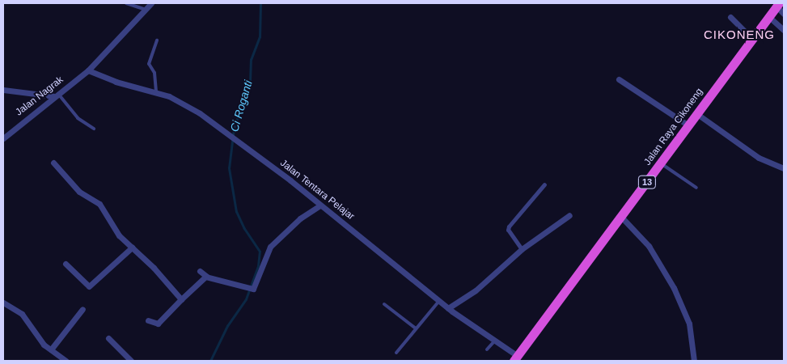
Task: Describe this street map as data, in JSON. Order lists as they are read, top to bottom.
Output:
{
  "streets": {
    "highway": ["Jalan Raya Cikoneng", "13"],
    "street": ["Jalan Nagrak", "Jalan Tentara Pelajar"]
  },
  "crossings": [
    ["Jalan Nagrak", "Jalan Tentara Pelajar"],
    ["Jalan Raya Cikoneng", "Jalan Tentara Pelajar"]
  ],
  "districts": ["CIKONENG"],
  "water": ["Ci Roganti"]
}
